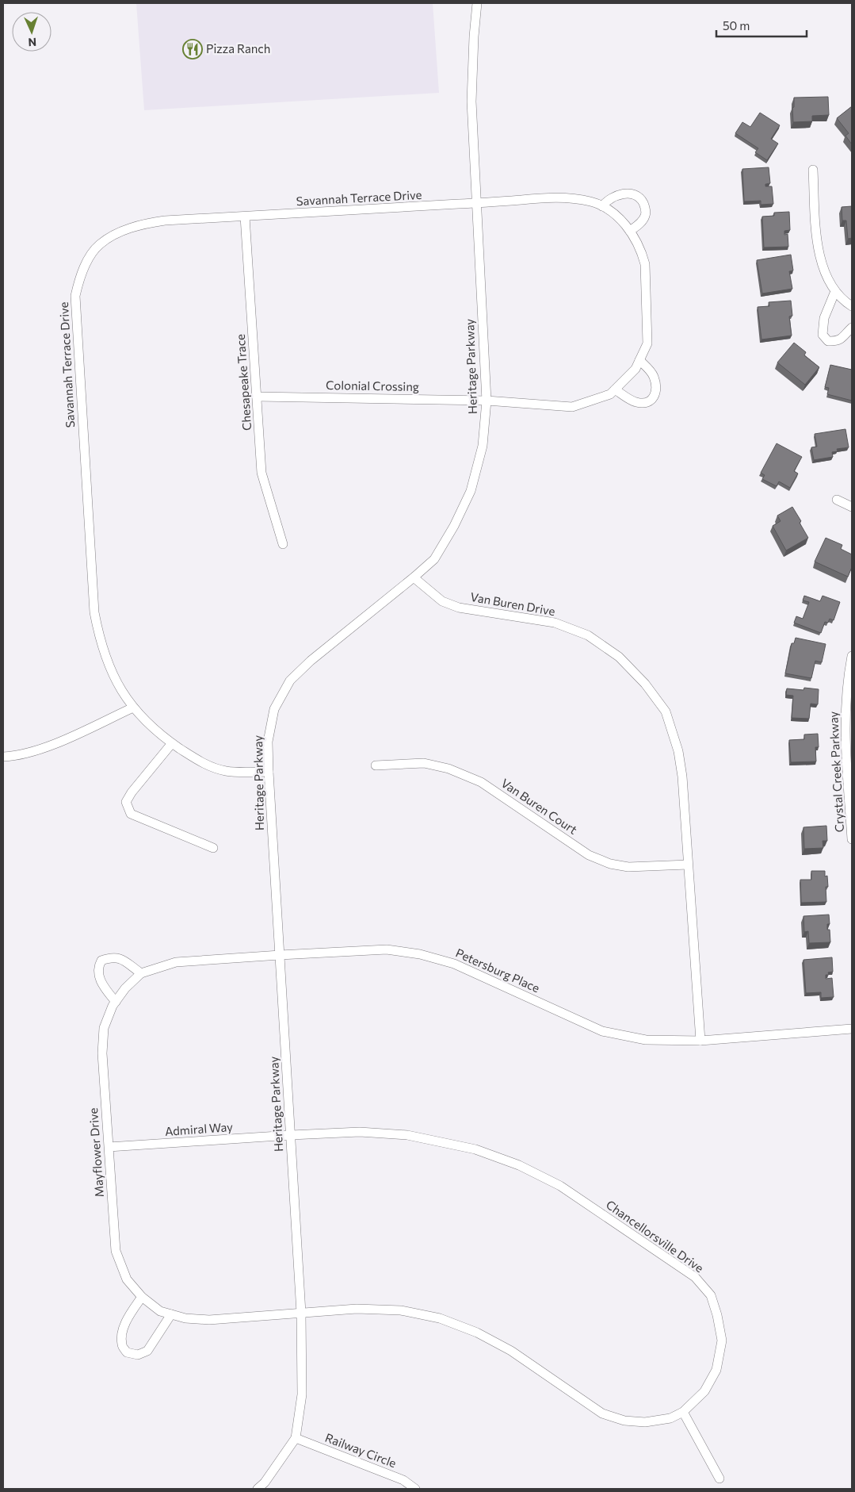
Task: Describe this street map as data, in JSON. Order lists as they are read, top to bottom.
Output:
{
  "streets": {
    "street": [
      "Savannah Terrace Drive",
      "Heritage Parkway",
      "Chesapeake Trace",
      "Colonial Crossing",
      "Van Buren Drive",
      "Crystal Creek Parkway",
      "Van Buren Court",
      "Petersburg Place",
      "Admiral Way",
      "Mayflower Drive",
      "Chancellorsville Drive",
      "Railway Circle"
    ]
  },
  "crossings": [
    ["Savannah Terrace Drive", "Heritage Parkway"],
    ["Savannah Terrace Drive", "Chesapeake Trace"],
    ["Savannah Terrace Drive", "Colonial Crossing"],
    ["Heritage Parkway", "Colonial Crossing"],
    ["Heritage Parkway", "Van Buren Drive"],
    ["Heritage Parkway", "Petersburg Place"],
    ["Heritage Parkway", "Admiral Way"],
    ["Heritage Parkway", "Mayflower Drive"],
    ["Heritage Parkway", "Chancellorsville Drive"],
    ["Heritage Parkway", "Railway Circle"],
    ["Chesapeake Trace", "Colonial Crossing"],
    ["Van Buren Drive", "Van Buren Court"],
    ["Petersburg Place", "Mayflower Drive"],
    ["Admiral Way", "Mayflower Drive"],
    ["Admiral Way", "Chancellorsville Drive"],
    ["Mayflower Drive", "Chancellorsville Drive"]
  ],
  "places": {
    "restaurant": ["Pizza Ranch"]
  },
  "scale_bar": "50 m",
  "north": "bottom"
}
